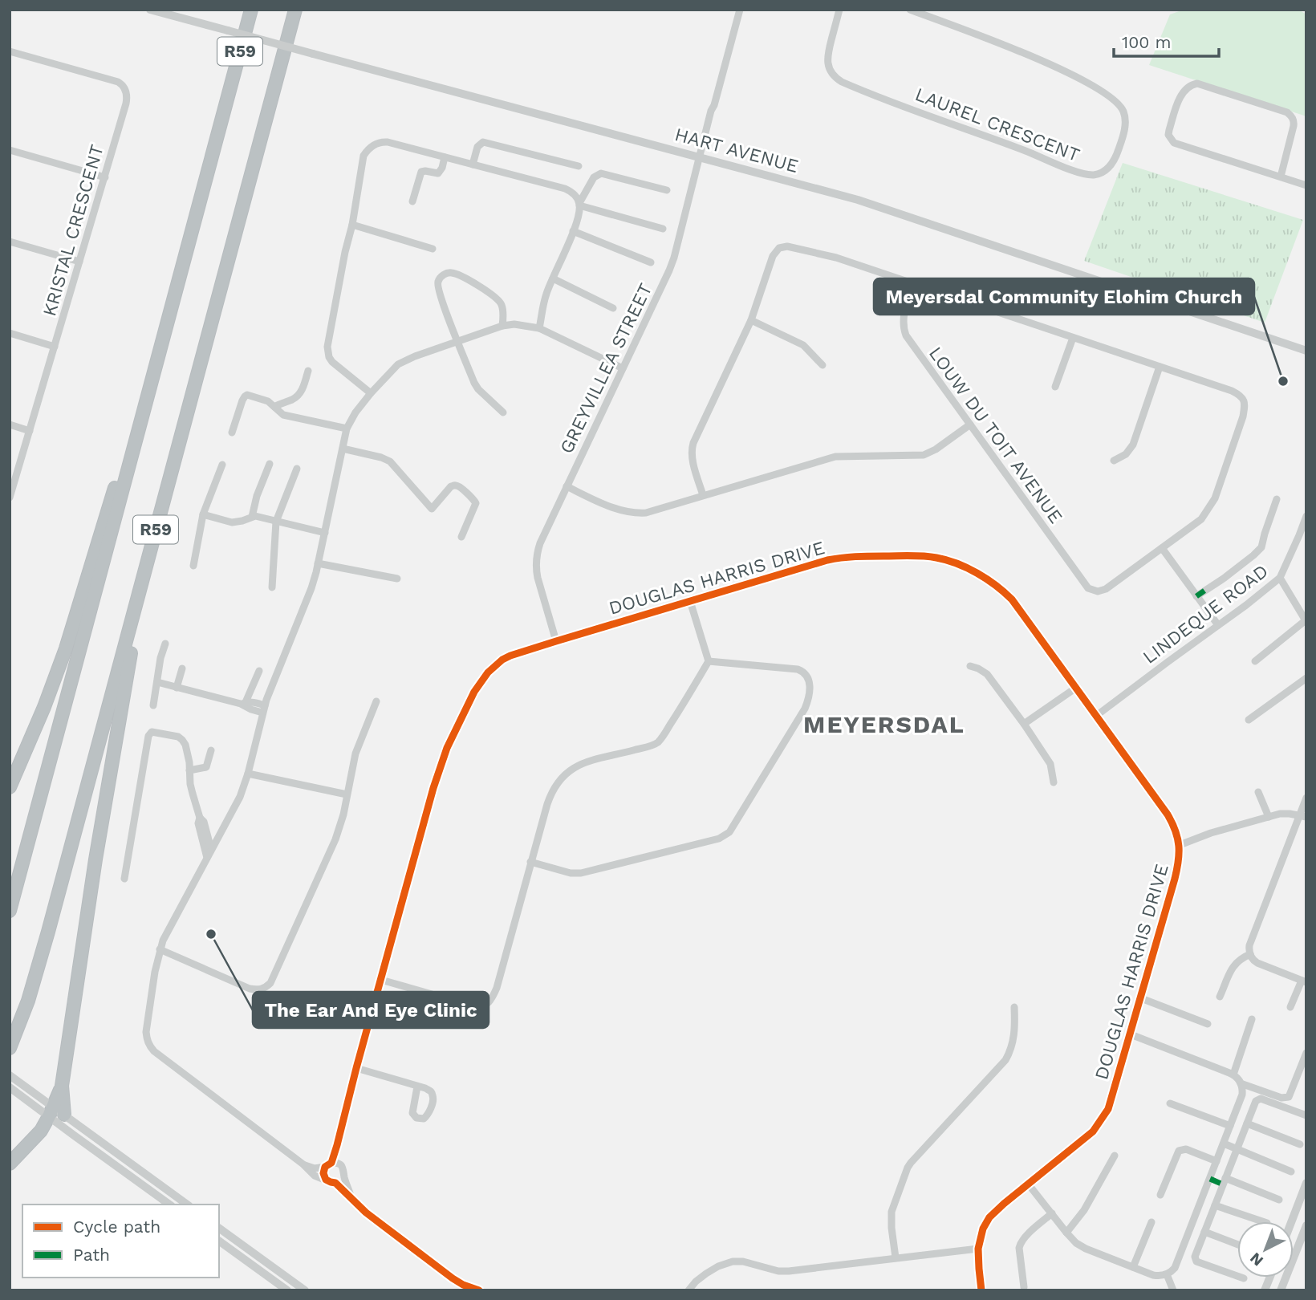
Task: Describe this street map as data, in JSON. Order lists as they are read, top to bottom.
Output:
{
  "streets": {
    "highway": ["R59"],
    "street": [
      "LAUREL CRESCENT",
      "HART AVENUE",
      "KRISTAL CRESCENT",
      "GREYVILLEA STREET",
      "LOUW DU TOIT AVENUE",
      "DOUGLAS HARRIS DRIVE",
      "LINDEQUE ROAD"
    ]
  },
  "crossings": [
    ["HART AVENUE", "GREYVILLEA STREET"],
    ["GREYVILLEA STREET", "DOUGLAS HARRIS DRIVE"],
    ["DOUGLAS HARRIS DRIVE", "LINDEQUE ROAD"]
  ],
  "districts": ["MEYERSDAL"],
  "places": ["Meyersdal Community Elohim Church", "The Ear And Eye Clinic"],
  "legend": ["Cycle path", "Path"],
  "scale_bar": "100 m",
  "north": "bottom left"
}
